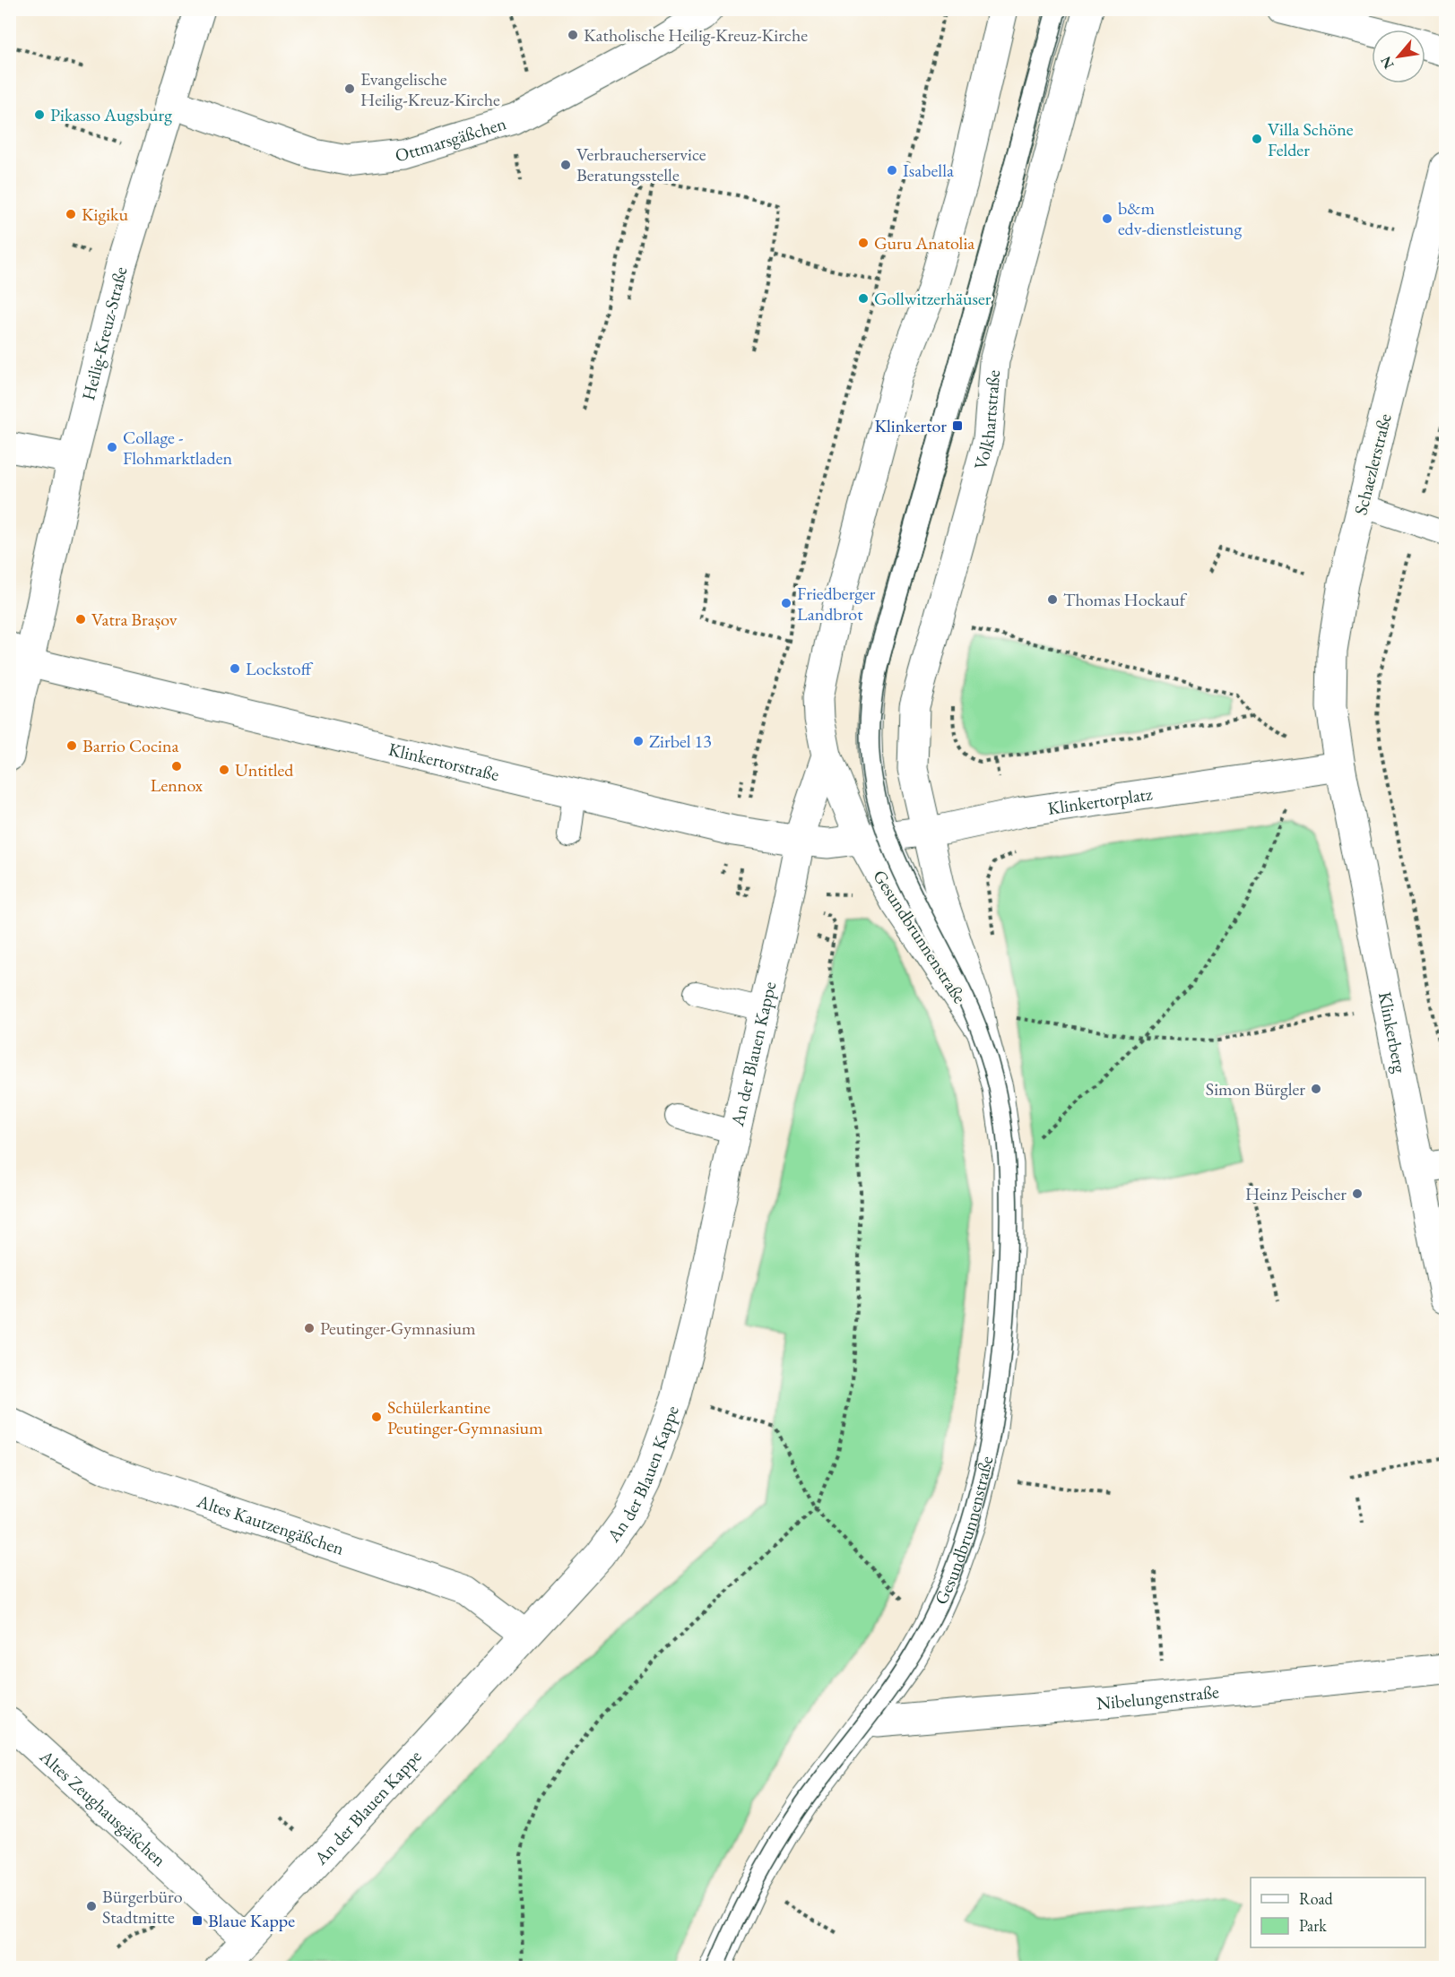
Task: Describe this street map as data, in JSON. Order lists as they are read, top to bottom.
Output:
{
  "streets": {
    "street": [
      "Ottmarsgäßchen",
      "Heilig-Kreuz-Straße",
      "Volkhartstraße",
      "Schaezlerstraße",
      "Klinkertorstraße",
      "Klinkertorplatz",
      "Gesundbrunnenstraße",
      "Klinkerberg",
      "An der Blauen Kappe",
      "Altes Kautzengäßchen",
      "Nibelungenstraße",
      "Altes Zeughausgäßchen"
    ]
  },
  "crossings": [
    ["Ottmarsgäßchen", "Heilig-Kreuz-Straße"],
    ["Heilig-Kreuz-Straße", "Klinkertorstraße"],
    ["Volkhartstraße", "Klinkertorplatz"],
    ["Volkhartstraße", "Gesundbrunnenstraße"],
    ["Schaezlerstraße", "Klinkertorplatz"],
    ["Schaezlerstraße", "Klinkerberg"],
    ["Klinkertorstraße", "Klinkertorplatz"],
    ["Klinkertorstraße", "Gesundbrunnenstraße"],
    ["Klinkertorstraße", "An der Blauen Kappe"],
    ["Klinkertorplatz", "Gesundbrunnenstraße"],
    ["Klinkertorplatz", "Klinkerberg"],
    ["Gesundbrunnenstraße", "Nibelungenstraße"],
    ["An der Blauen Kappe", "Altes Kautzengäßchen"],
    ["An der Blauen Kappe", "Altes Zeughausgäßchen"]
  ],
  "places": {
    "other": [
      "Katholische Heilig-Kreuz-Kirche",
      "Evangelische Heilig-Kreuz-Kirche",
      "Pikasso Augsburg",
      "Villa Schöne Felder",
      "Verbraucherservice Beratungsstelle",
      "Isabella",
      "Kigiku",
      "b&m edv-dienstleistung",
      "Guru Anatolia",
      "Gollwitzerhäuser",
      "Collage - Flohmarktladen",
      "Thomas Hockauf",
      "Friedberger Landbrot",
      "Vatra Brașov",
      "Lockstoff",
      "Zirbel 13",
      "Barrio Cocina",
      "Lennox",
      "Untitled",
      "Simon Bürgler",
      "Heinz Peischer",
      "Peutinger-Gymnasium",
      "Schülerkantine Peutinger-Gymnasium",
      "Bürgerbüro Stadtmitte"
    ],
    "transit": ["Klinkertor", "Blaue Kappe"]
  },
  "legend": ["Road", "Park"],
  "north": "bottom left"
}
